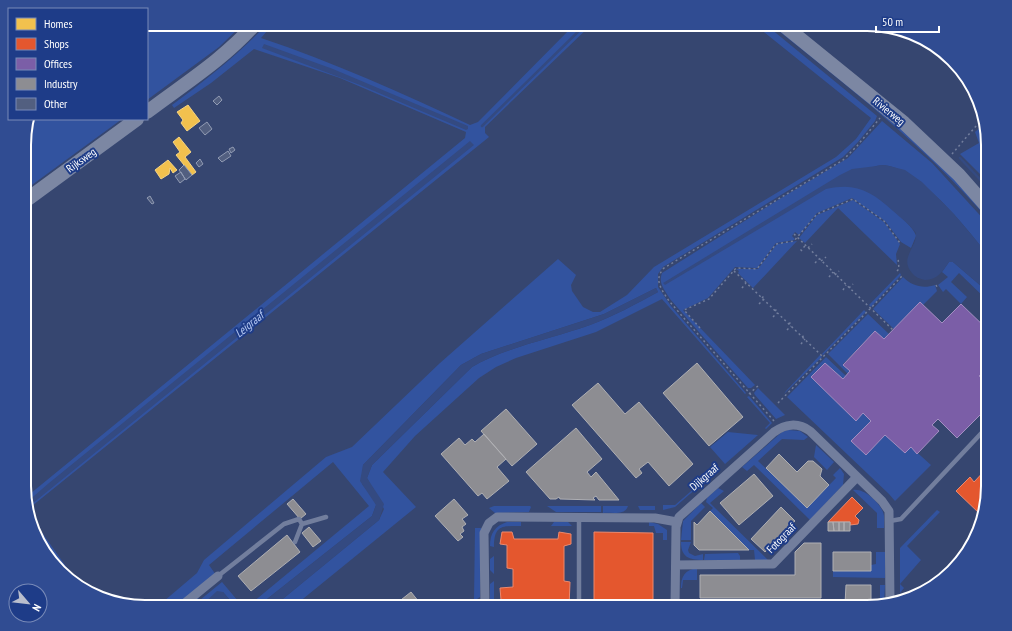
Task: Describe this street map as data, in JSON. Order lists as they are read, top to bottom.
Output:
{
  "streets": {
    "main road": ["Rivierweg", "Rijksweg"],
    "street": ["Dijkgraaf", "Fotograaf"]
  },
  "water": ["Leigraaf"],
  "legend": [
    "Homes",
    "Shops",
    "Offices",
    "Industry",
    "Other"
  ],
  "scale_bar": "50 m",
  "north": "bottom right"
}
